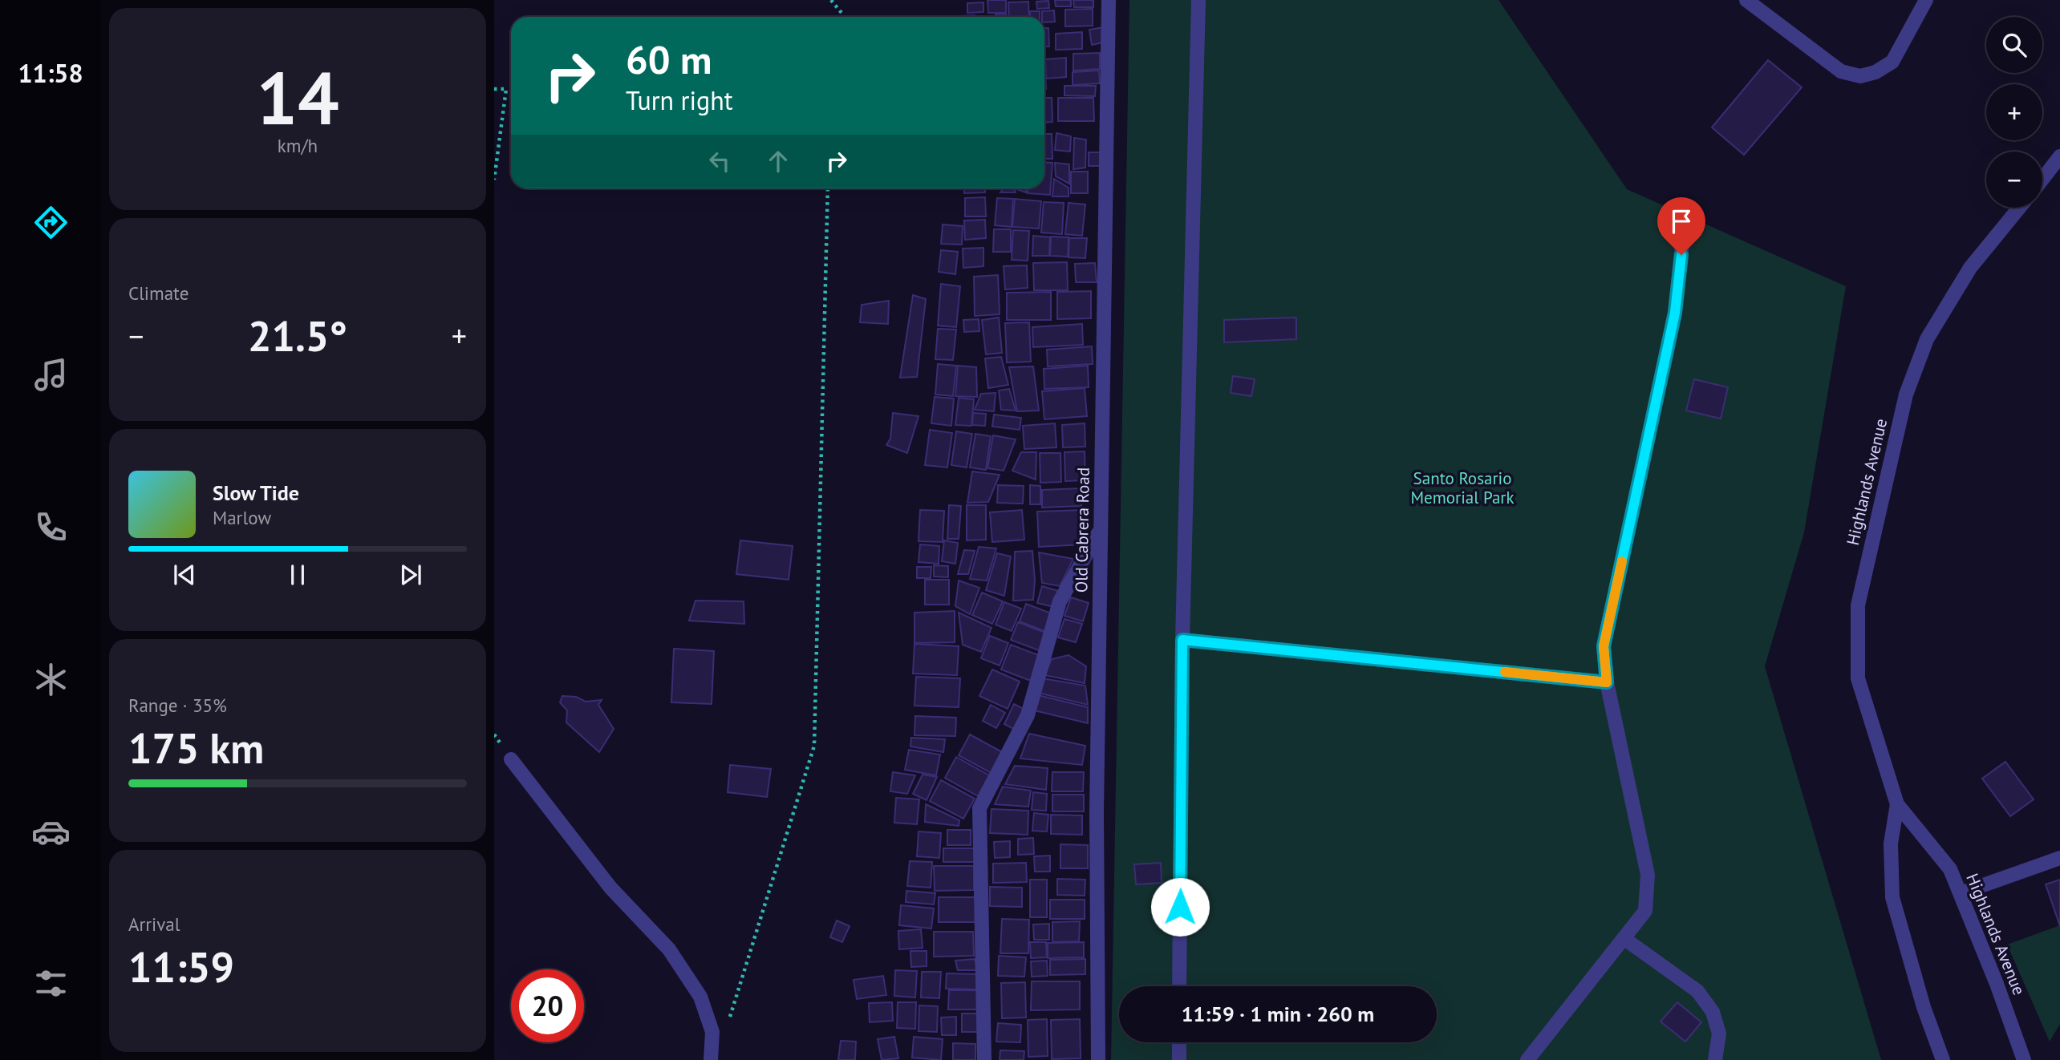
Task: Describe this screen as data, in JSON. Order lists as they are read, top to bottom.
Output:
{
  "streets": {
    "street": ["Highlands Avenue", "Old Cabrera Road"]
  },
  "parks": ["Santo Rosario Memorial Park"],
  "page": {
    "tabs": "11:58",
    "tile": [
      ["14", "km/h"],
      "Climate",
      ["Range · 35%", "175 km"],
      ["Arrival", "11:59"]
    ],
    "map_buttons": ["+", "−"],
    "turn": ["60 m", "Turn right"],
    "heat": ["−", "21.5°", "+"],
    "song": ["Slow Tide", "Marlow"],
    "limit": "20",
    "trip": "11:59 · 1 min · 260 m"
  }
}
